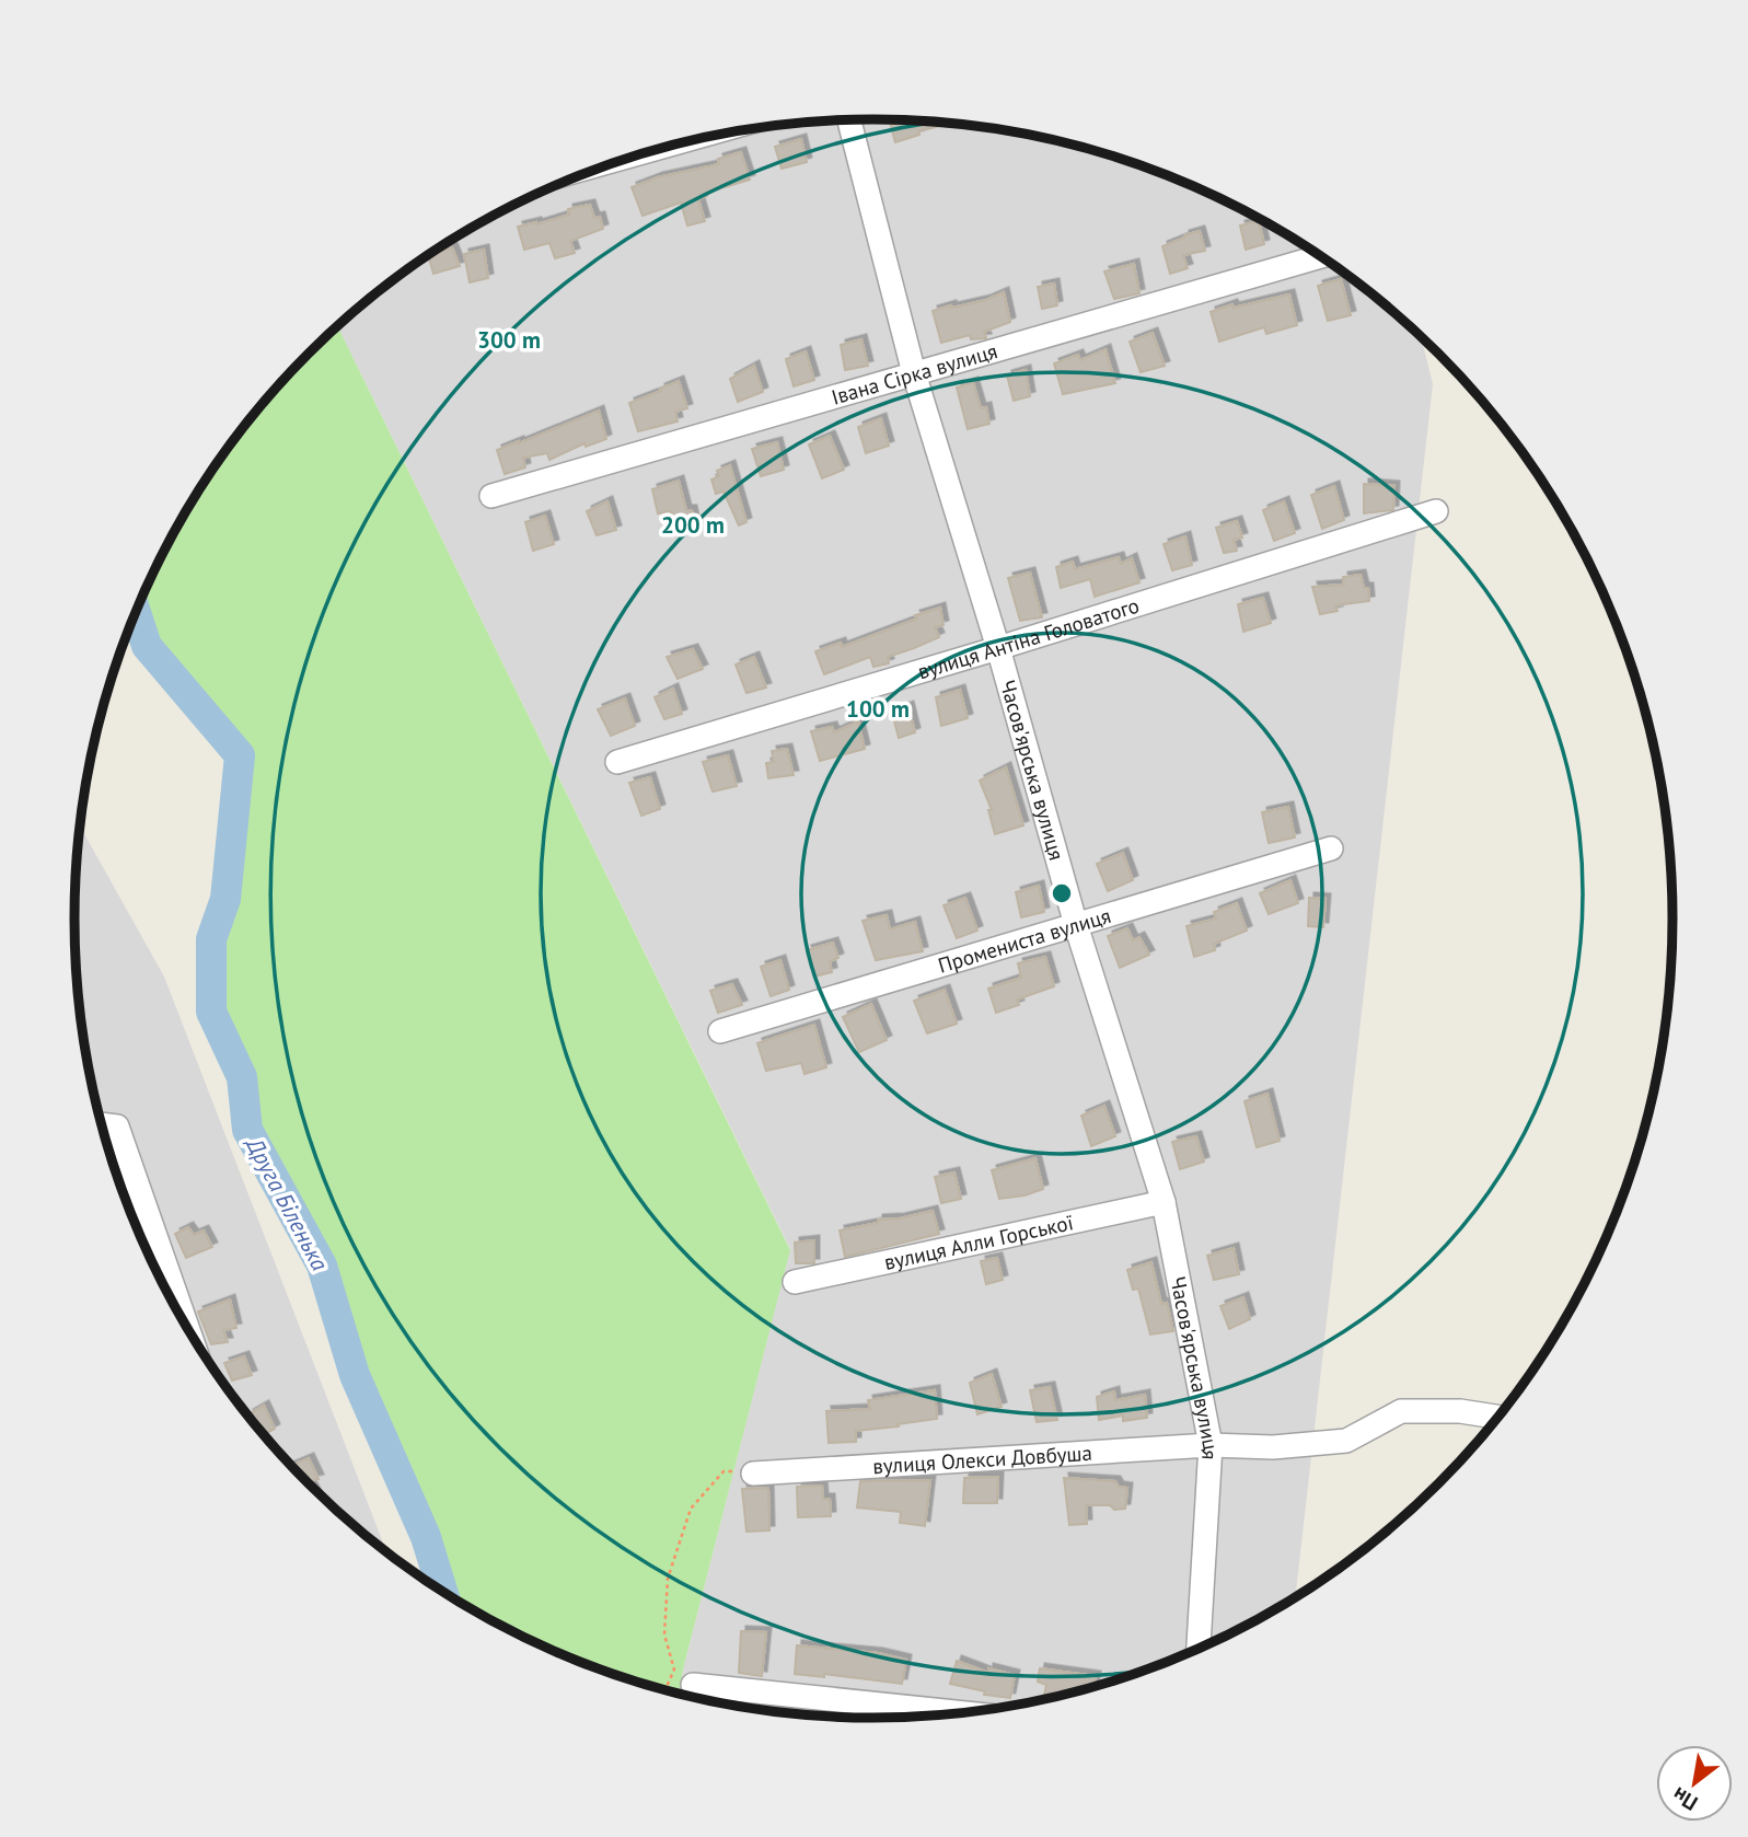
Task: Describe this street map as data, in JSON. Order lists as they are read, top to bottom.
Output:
{
  "streets": {
    "street": [
      "Івана Сірка вулиця",
      "вулиця Антіна Головатого",
      "Часов'ярська вулиця",
      "Промениста вулиця",
      "вулиця Алли Горської",
      "вулиця Олекси Довбуша"
    ]
  },
  "crossings": [
    ["Івана Сірка вулиця", "Часов'ярська вулиця"],
    ["вулиця Антіна Головатого", "Часов'ярська вулиця"],
    ["Часов'ярська вулиця", "Промениста вулиця"],
    ["Часов'ярська вулиця", "вулиця Алли Горської"],
    ["Часов'ярська вулиця", "вулиця Олекси Довбуша"]
  ],
  "water": ["Друга Біленька"],
  "north": "bottom left",
  "rings": ["300 m", "200 m", "100 m"]
}
